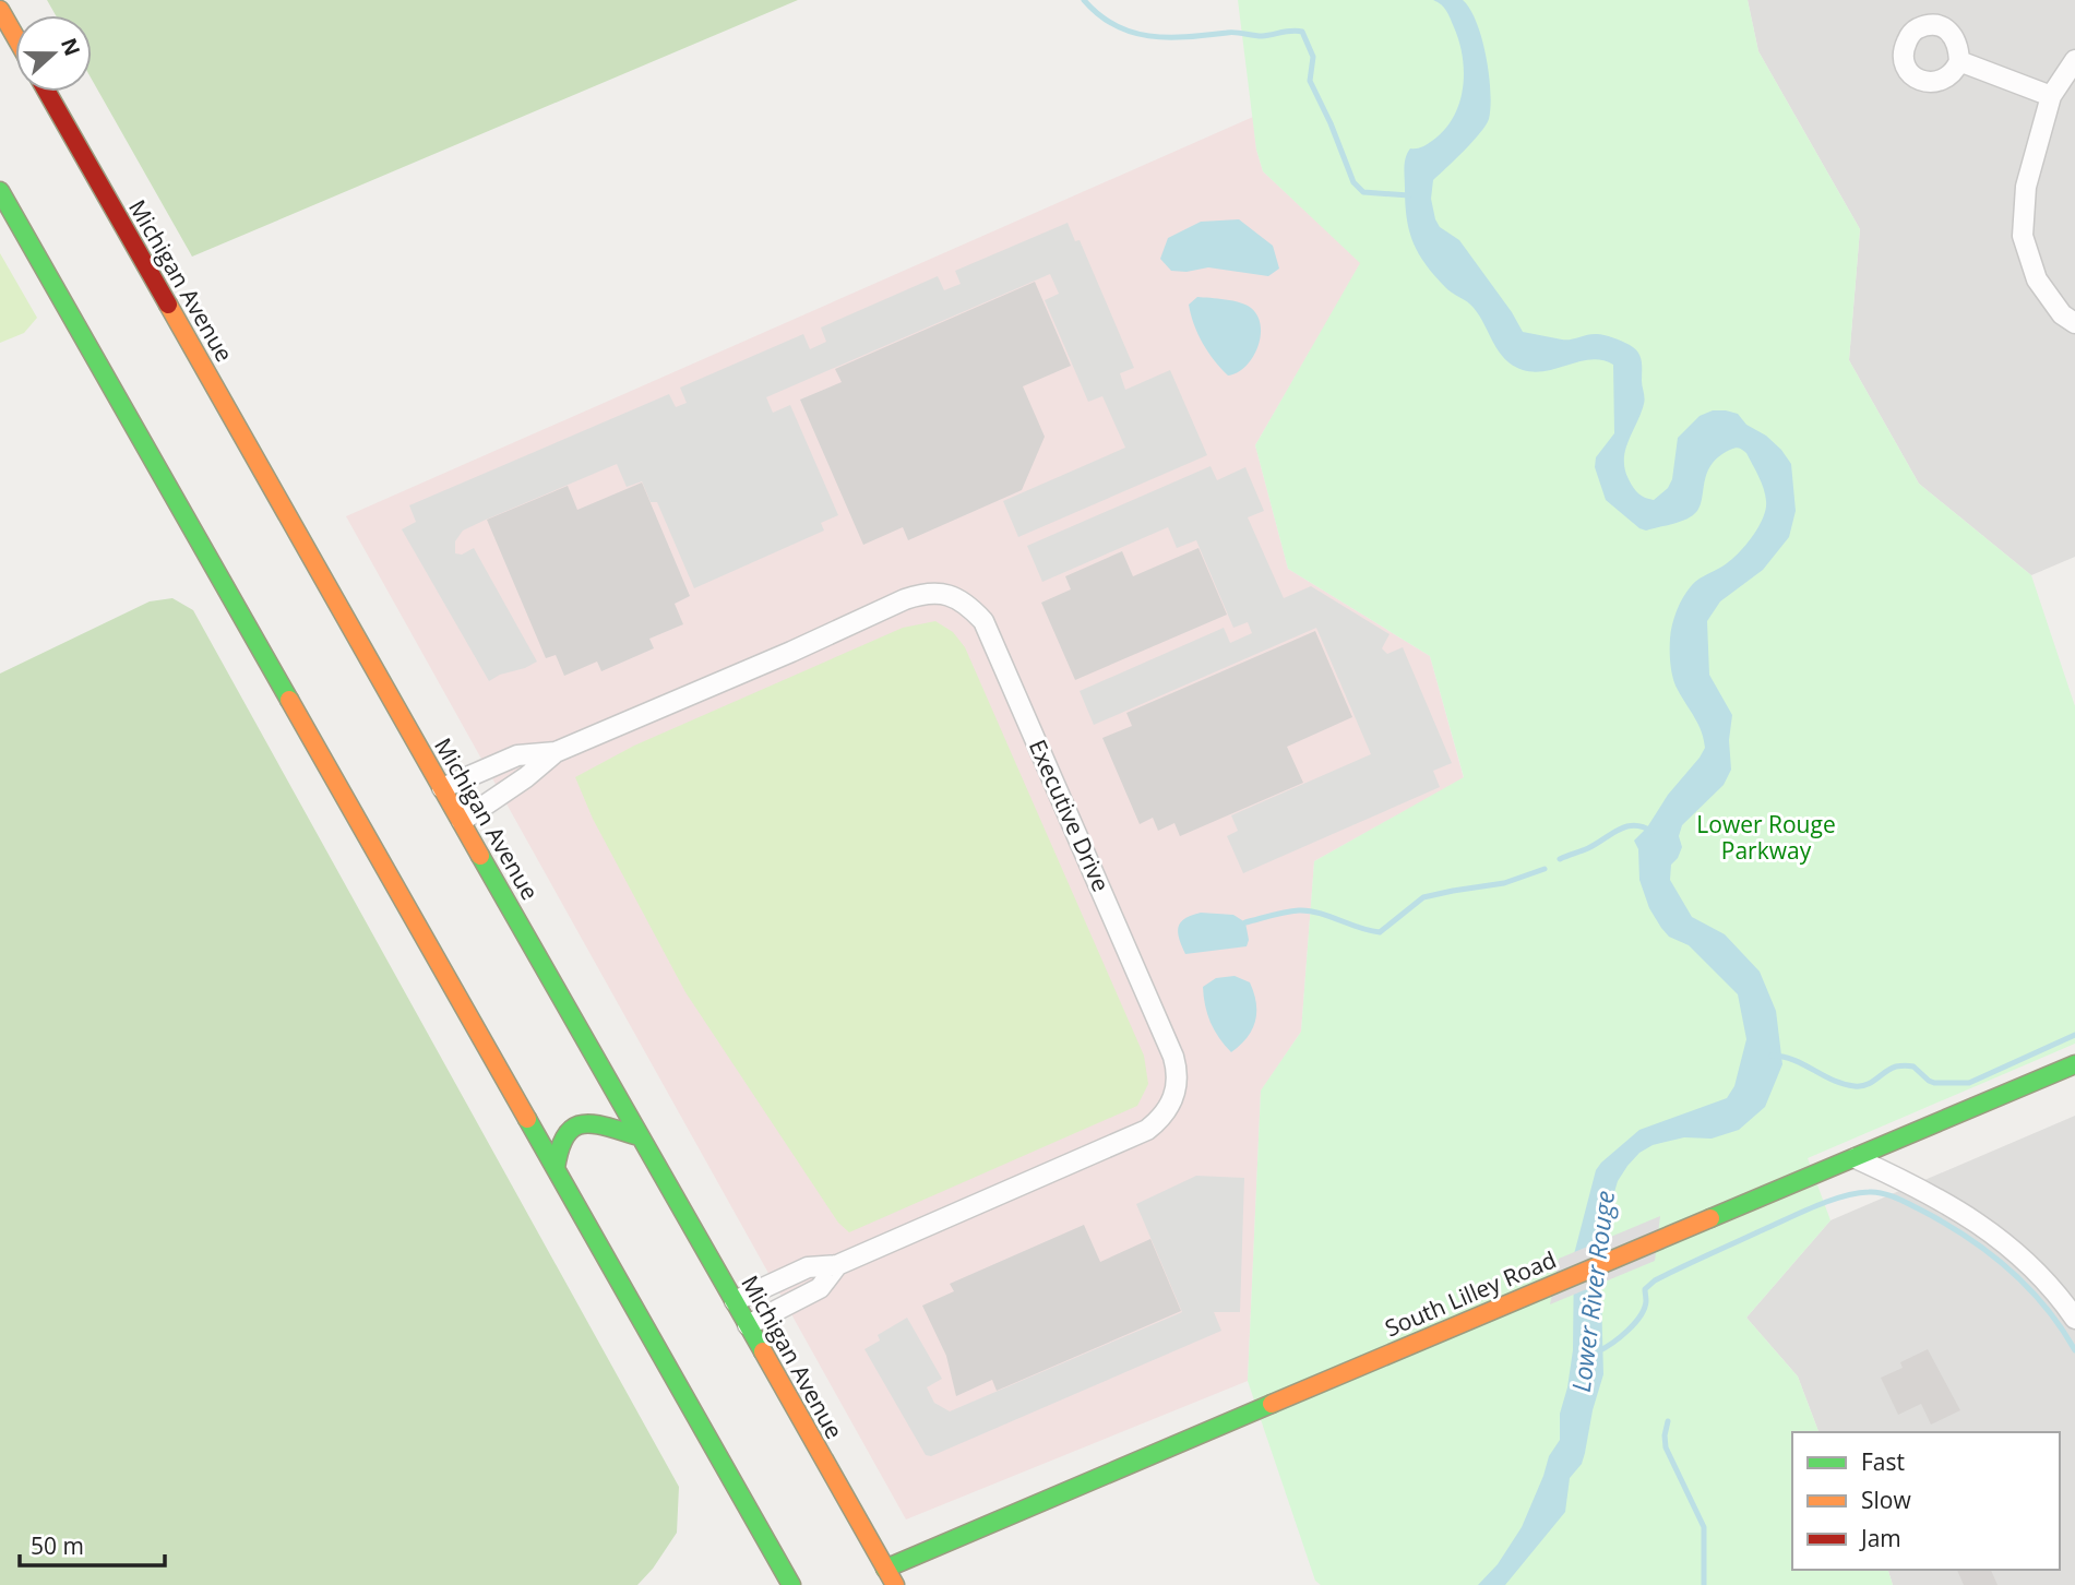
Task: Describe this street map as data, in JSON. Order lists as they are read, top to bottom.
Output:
{
  "streets": {
    "main road": ["Michigan Avenue", "South Lilley Road"],
    "street": ["Executive Drive"]
  },
  "crossings": [
    ["Michigan Avenue", "Executive Drive"],
    ["Michigan Avenue", "South Lilley Road"]
  ],
  "water": ["Lower River Rouge"],
  "parks": ["Lower Rouge Parkway"],
  "legend": ["Fast", "Slow", "Jam"],
  "scale_bar": "50 m",
  "north": "right"
}
